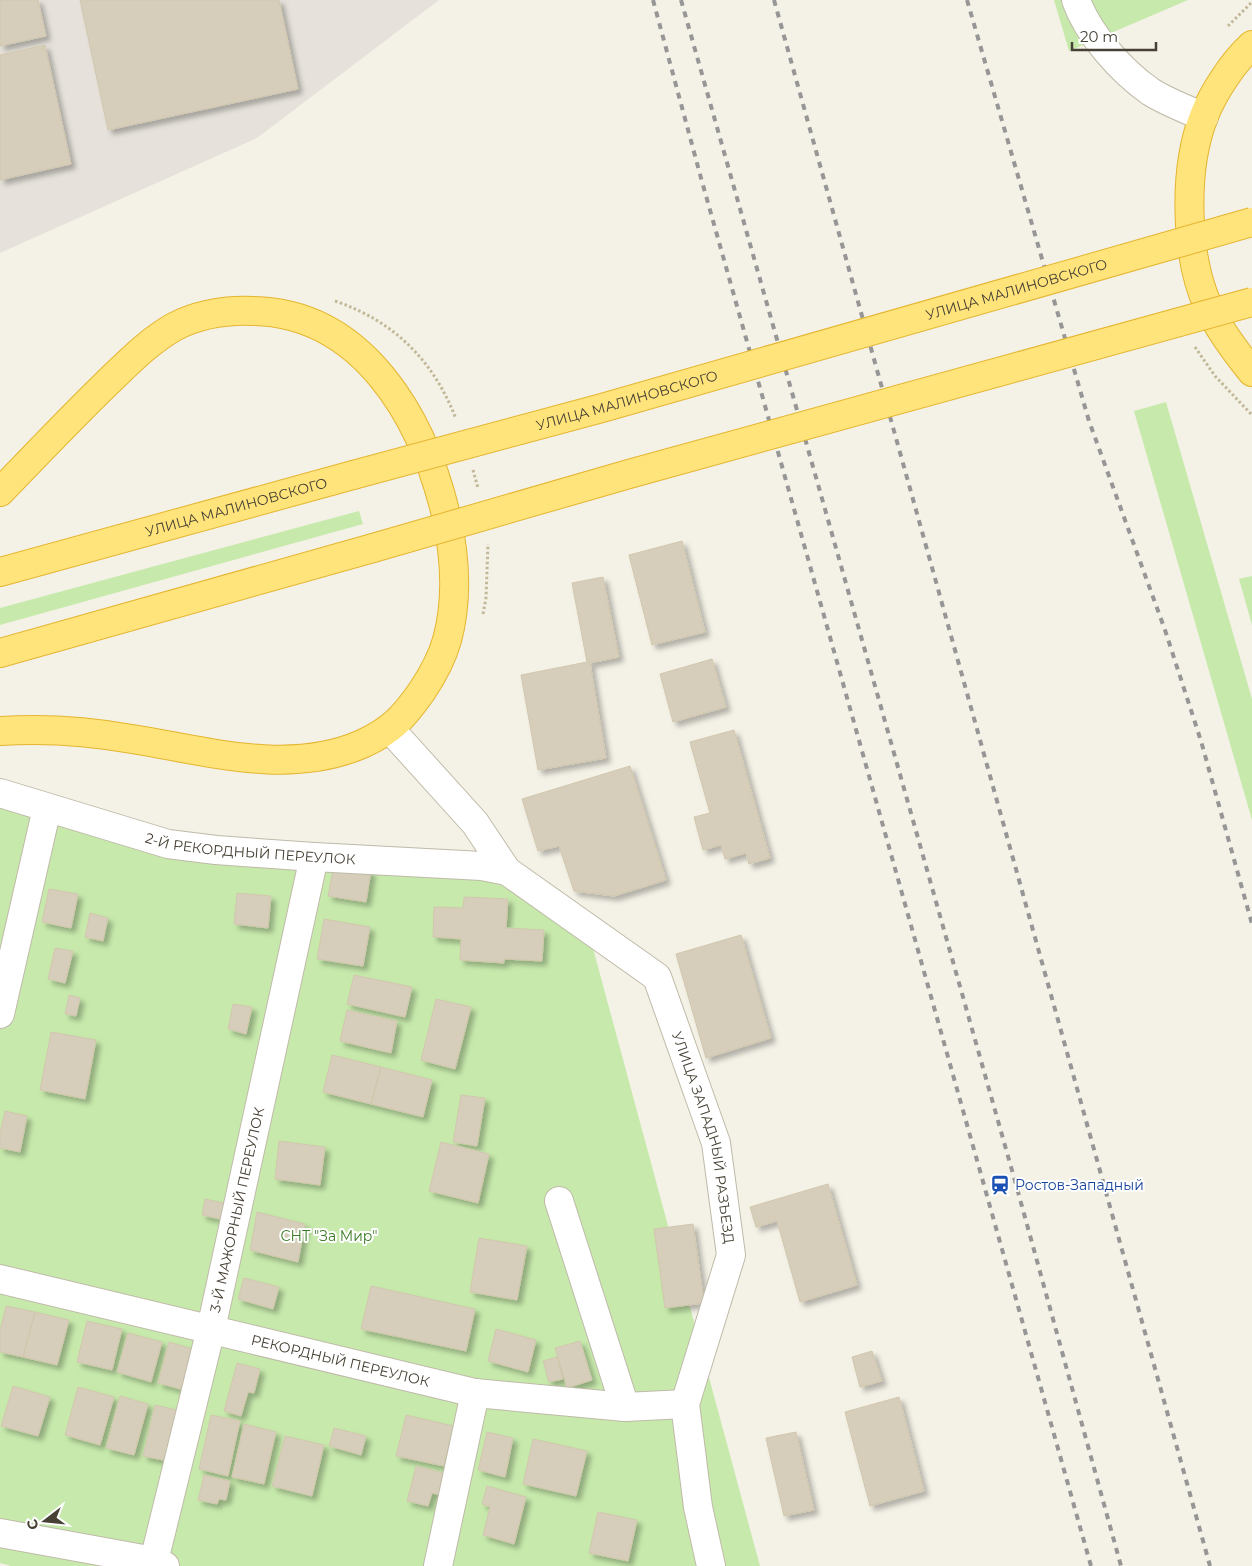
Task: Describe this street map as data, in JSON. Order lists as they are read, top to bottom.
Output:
{
  "streets": {
    "highway": ["УЛИЦА МАЛИНОВСКОГО"],
    "street": [
      "2-Й РЕКОРДНЫЙ ПЕРЕУЛОК",
      "УЛИЦА ЗАПАДНЫЙ РАЗЪЕЗД",
      "3-Й МАЖОРНЫЙ ПЕРЕУЛОК",
      "РЕКОРДНЫЙ ПЕРЕУЛОК"
    ]
  },
  "crossings": [
    ["2-Й РЕКОРДНЫЙ ПЕРЕУЛОК", "УЛИЦА ЗАПАДНЫЙ РАЗЪЕЗД"],
    ["2-Й РЕКОРДНЫЙ ПЕРЕУЛОК", "3-Й МАЖОРНЫЙ ПЕРЕУЛОК"],
    ["УЛИЦА ЗАПАДНЫЙ РАЗЪЕЗД", "РЕКОРДНЫЙ ПЕРЕУЛОК"],
    ["3-Й МАЖОРНЫЙ ПЕРЕУЛОК", "РЕКОРДНЫЙ ПЕРЕУЛОК"]
  ],
  "parks": ["СНТ \"За Мир\""],
  "places": {
    "station": ["Ростов-Западный"]
  },
  "scale_bar": "20 m",
  "north": "left"
}
